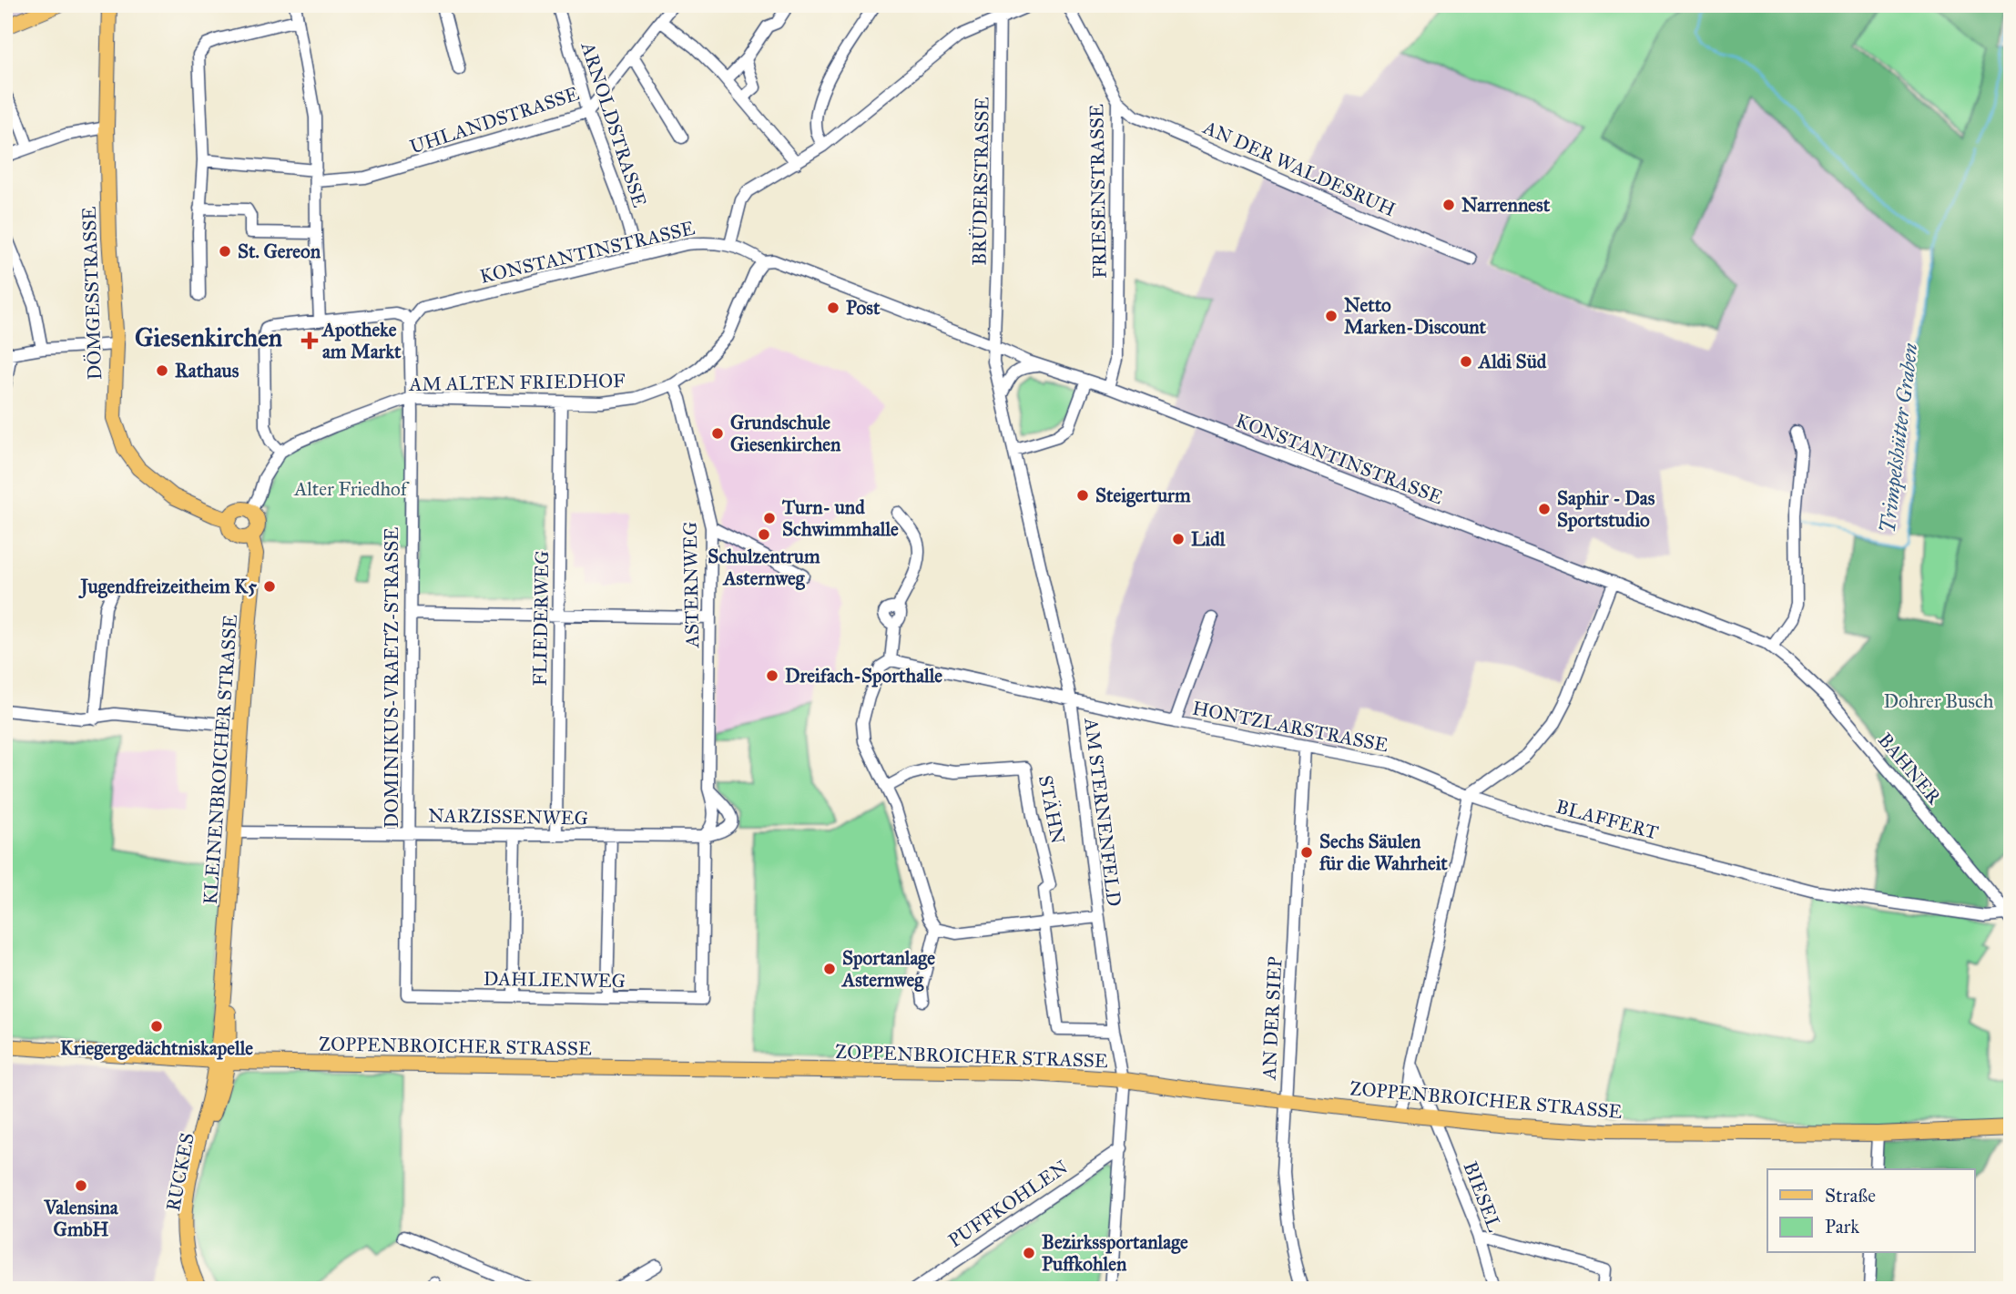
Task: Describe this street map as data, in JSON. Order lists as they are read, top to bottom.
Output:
{
  "streets": {
    "main road": [
      "DÖMGESSTRASSE",
      "KLEINENBROICHER STRASSE",
      "ZOPPENBROICHER STRASSE",
      "RUCKES"
    ],
    "street": [
      "UHLANDSTRASSE",
      "ARNOLDSTRASSE",
      "AN DER WALDESRUH",
      "BRÜDERSTRASSE",
      "FRIESENSTRASSE",
      "KONSTANTINSTRASSE",
      "AM ALTEN FRIEDHOF",
      "ASTERNWEG",
      "FLIEDERWEG",
      "DOMINIKUS-VRAETZ-STRASSE",
      "HONTZLARSTRASSE",
      "BAHNER",
      "STÄHN",
      "AM STERNENFELD",
      "NARZISSENWEG",
      "BLAFFERT",
      "DAHLIENWEG",
      "AN DER SIEP",
      "BIESEL",
      "PUFFKOHLEN"
    ]
  },
  "crossings": [
    ["UHLANDSTRASSE", "ARNOLDSTRASSE"],
    ["ARNOLDSTRASSE", "KONSTANTINSTRASSE"],
    ["AN DER WALDESRUH", "FRIESENSTRASSE"],
    ["BRÜDERSTRASSE", "KONSTANTINSTRASSE"],
    ["BRÜDERSTRASSE", "AM STERNENFELD"],
    ["FRIESENSTRASSE", "KONSTANTINSTRASSE"],
    ["KONSTANTINSTRASSE", "AM ALTEN FRIEDHOF"],
    ["KONSTANTINSTRASSE", "DOMINIKUS-VRAETZ-STRASSE"],
    ["KONSTANTINSTRASSE", "BAHNER"],
    ["KONSTANTINSTRASSE", "AM STERNENFELD"],
    ["DÖMGESSTRASSE", "KLEINENBROICHER STRASSE"],
    ["AM ALTEN FRIEDHOF", "ASTERNWEG"],
    ["AM ALTEN FRIEDHOF", "FLIEDERWEG"],
    ["AM ALTEN FRIEDHOF", "DOMINIKUS-VRAETZ-STRASSE"],
    ["ASTERNWEG", "NARZISSENWEG"],
    ["ASTERNWEG", "DAHLIENWEG"],
    ["FLIEDERWEG", "NARZISSENWEG"],
    ["DOMINIKUS-VRAETZ-STRASSE", "NARZISSENWEG"],
    ["DOMINIKUS-VRAETZ-STRASSE", "DAHLIENWEG"],
    ["HONTZLARSTRASSE", "AM STERNENFELD"],
    ["HONTZLARSTRASSE", "BLAFFERT"],
    ["HONTZLARSTRASSE", "AN DER SIEP"],
    ["KLEINENBROICHER STRASSE", "NARZISSENWEG"],
    ["KLEINENBROICHER STRASSE", "ZOPPENBROICHER STRASSE"],
    ["KLEINENBROICHER STRASSE", "RUCKES"],
    ["BAHNER", "BLAFFERT"],
    ["AM STERNENFELD", "ZOPPENBROICHER STRASSE"],
    ["AM STERNENFELD", "PUFFKOHLEN"],
    ["AN DER SIEP", "ZOPPENBROICHER STRASSE"],
    ["ZOPPENBROICHER STRASSE", "RUCKES"],
    ["ZOPPENBROICHER STRASSE", "BIESEL"]
  ],
  "districts": ["Giesenkirchen"],
  "water": ["Trimpelshütter Graben"],
  "parks": ["Alter Friedhof", "Dohrer Busch"],
  "places": {
    "other": [
      "Narrennest",
      "St. Gereon",
      "Post",
      "Netto Marken-Discount",
      "Aldi Süd",
      "Rathaus",
      "Grundschule Giesenkirchen",
      "Steigerturm",
      "Saphir - Das Sportstudio",
      "Turn- und Schwimmhalle",
      "Schulzentrum Asternweg",
      "Lidl",
      "Jugendfreizeitheim K5",
      "Dreifach-Sporthalle",
      "Sechs Säulen für die Wahrheit",
      "Sportanlage Asternweg",
      "Kriegergedächtniskapelle",
      "Valensina GmbH",
      "Bezirkssportanlage Puffkohlen"
    ],
    "health": ["Apotheke am Markt"]
  },
  "legend": ["Straße", "Park"]
}
